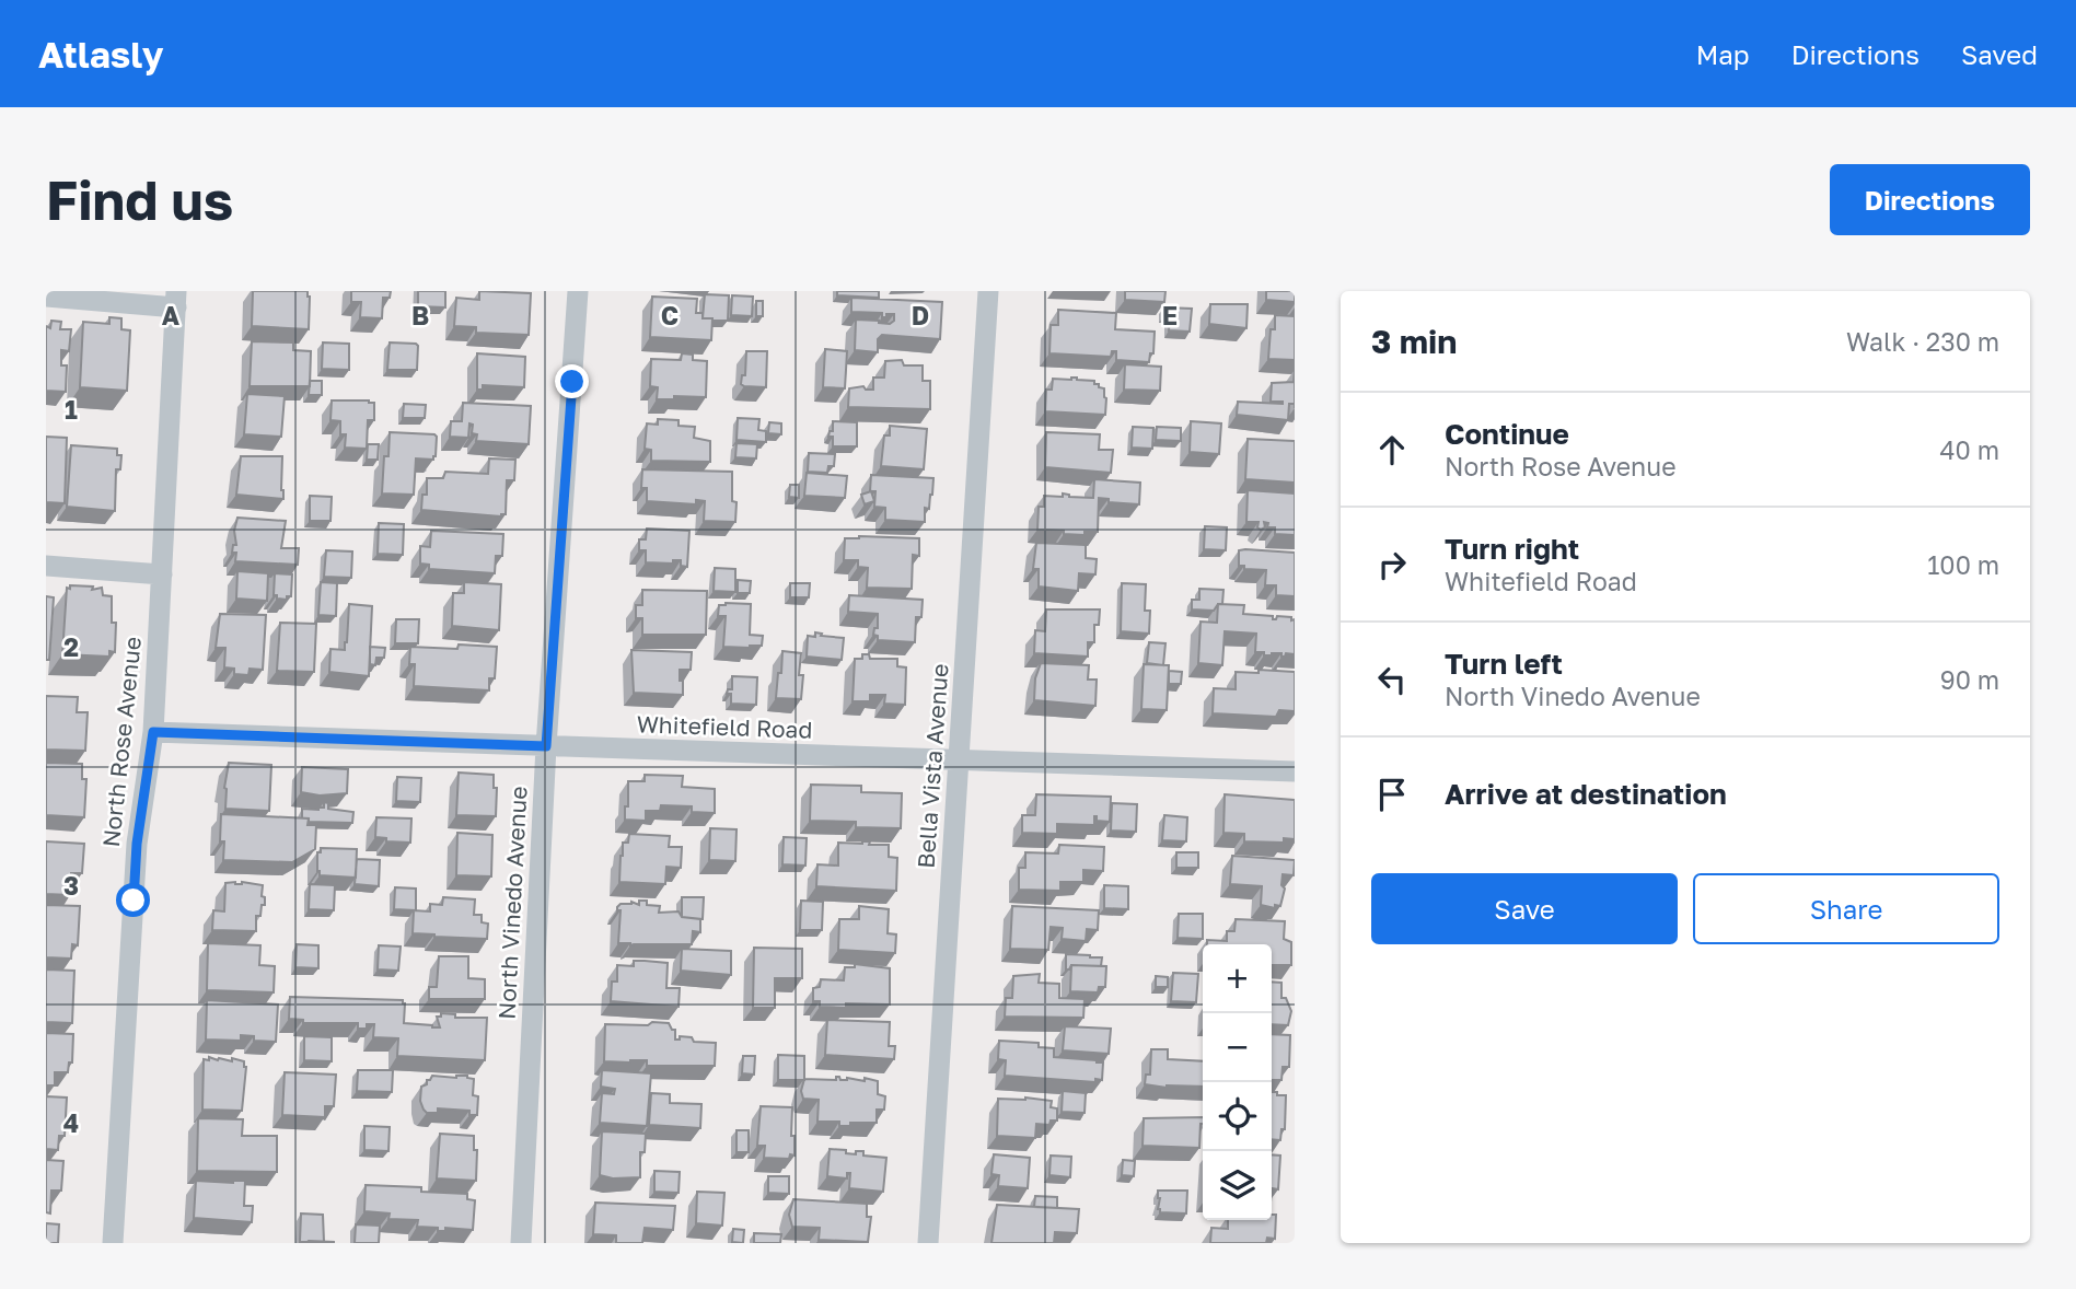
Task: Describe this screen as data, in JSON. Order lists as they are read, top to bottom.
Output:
{
  "streets": {
    "street": [
      "Whitefield Road",
      "North Rose Avenue",
      "Bella Vista Avenue",
      "North Vinedo Avenue"
    ]
  },
  "crossings": [
    ["Whitefield Road", "North Rose Avenue"],
    ["Whitefield Road", "Bella Vista Avenue"],
    ["Whitefield Road", "North Vinedo Avenue"]
  ],
  "page": {
    "header": "Atlasly",
    "nav": ["Map", "Directions", "Saved"],
    "buttons": [
      "Directions",
      ["Save", "Share"]
    ],
    "title": "Find us",
    "heading": ["3 min", "Walk · 230 m"],
    "list": [
      ["Continue", "North Rose Avenue", "40 m"],
      ["Turn right", "Whitefield Road", "100 m"],
      ["Turn left", "North Vinedo Avenue", "90 m"],
      "Arrive at destination"
    ],
    "map_buttons": ["+", "−"]
  },
  "grid": {
    "columns": [
      "A",
      "B",
      "C",
      "D",
      "E"
    ],
    "rows": [
      "1",
      "2",
      "3",
      "4"
    ]
  }
}
